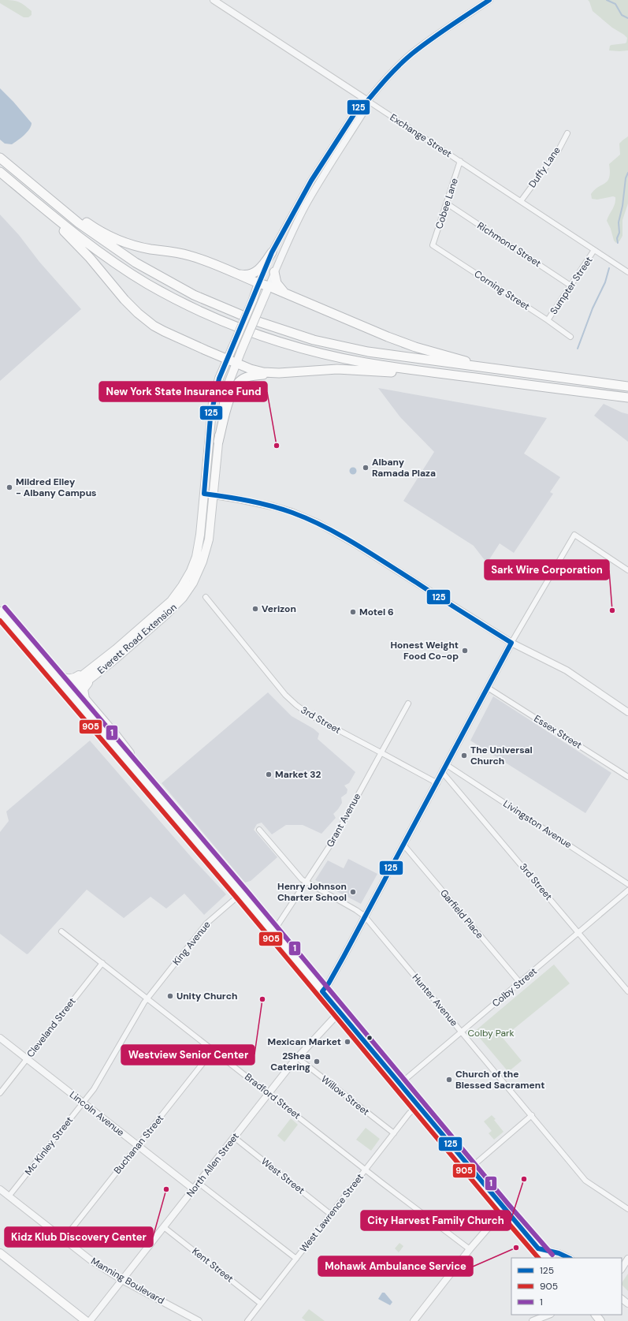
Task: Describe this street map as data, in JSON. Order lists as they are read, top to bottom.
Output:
{
  "streets": {
    "main road": ["Everett Road Extension"],
    "street": [
      "Exchange Street",
      "Duffy Lane",
      "Cobee Lane",
      "Richmond Street",
      "Sumpter Street",
      "Corning Street",
      "3rd Street",
      "Essex Street",
      "Grant Avenue",
      "Livingston Avenue",
      "Garfield Place",
      "King Avenue",
      "Colby Street",
      "Hunter Avenue",
      "Cleveland Street",
      "Willow Street",
      "Bradford Street",
      "Lincoln Avenue",
      "Buchanan Street",
      "Mc Kinley Street",
      "North Allen Street",
      "West Street",
      "West Lawrence Street",
      "Kent Street",
      "Manning Boulevard"
    ]
  },
  "crossings": [
    ["Exchange Street", "Duffy Lane"],
    ["Exchange Street", "Cobee Lane"],
    ["Exchange Street", "Sumpter Street"],
    ["Cobee Lane", "Richmond Street"],
    ["Cobee Lane", "Corning Street"],
    ["Richmond Street", "Sumpter Street"],
    ["Sumpter Street", "Corning Street"],
    ["3rd Street", "Grant Avenue"],
    ["3rd Street", "Colby Street"],
    ["Grant Avenue", "Hunter Avenue"],
    ["Garfield Place", "Colby Street"],
    ["King Avenue", "Bradford Street"],
    ["King Avenue", "Mc Kinley Street"],
    ["Colby Street", "Hunter Avenue"],
    ["Cleveland Street", "Bradford Street"],
    ["Cleveland Street", "Lincoln Avenue"],
    ["Willow Street", "North Allen Street"],
    ["Willow Street", "West Lawrence Street"],
    ["Bradford Street", "Buchanan Street"],
    ["Bradford Street", "Mc Kinley Street"],
    ["Bradford Street", "North Allen Street"],
    ["Bradford Street", "West Lawrence Street"],
    ["Lincoln Avenue", "Buchanan Street"],
    ["Lincoln Avenue", "Mc Kinley Street"],
    ["Lincoln Avenue", "North Allen Street"],
    ["Buchanan Street", "Manning Boulevard"],
    ["Mc Kinley Street", "Manning Boulevard"],
    ["North Allen Street", "West Street"],
    ["North Allen Street", "Kent Street"],
    ["North Allen Street", "Manning Boulevard"],
    ["West Street", "West Lawrence Street"],
    ["West Lawrence Street", "Kent Street"]
  ],
  "parks": ["Colby Park"],
  "places": [
    "New York State Insurance Fund",
    "Albany Ramada Plaza",
    "Mildred Elley - Albany Campus",
    "Verizon",
    "Sark Wire Corporation",
    "Motel 6",
    "Honest Weight Food Co-op",
    "The Universal Church",
    "Market 32",
    "Henry Johnson Charter School",
    "Unity Church",
    "Westview Senior Center",
    "Mexican Market",
    "2Shea Catering",
    "Church of the Blessed Sacrament",
    "City Harvest Family Church",
    "Kidz Klub Discovery Center",
    "Mohawk Ambulance Service"
  ],
  "lines": ["transit line 125", "transit line 1", "transit line 905"],
  "legend": ["125", "905", "1"]
}
